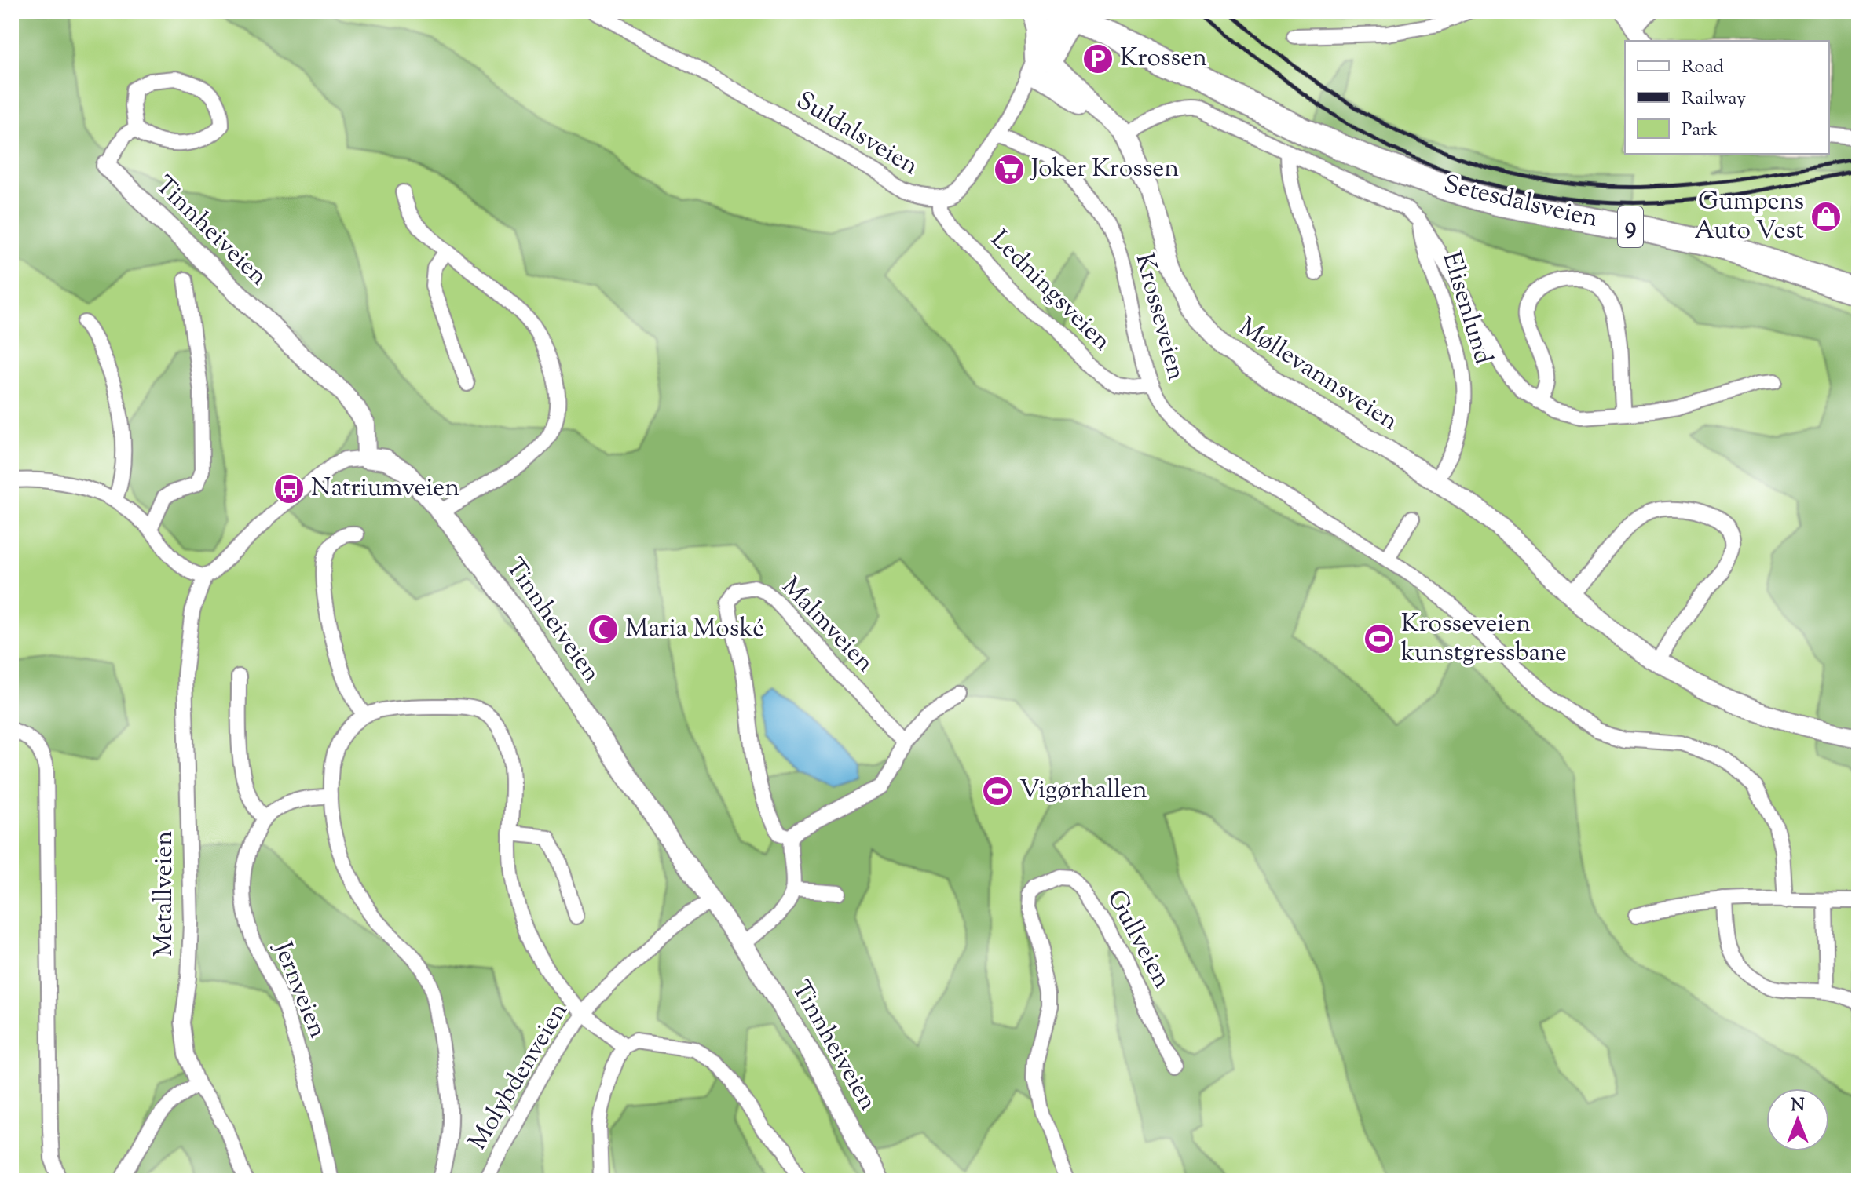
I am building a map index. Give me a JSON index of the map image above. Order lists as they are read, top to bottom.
{
  "streets": {
    "highway": ["Setesdalsveien", "9"],
    "street": [
      "Suldalsveien",
      "Tinnheiveien",
      "Ledningsveien",
      "Elisenlund",
      "Krosseveien",
      "Møllevannsveien",
      "Malmveien",
      "Metallveien",
      "Gullveien",
      "Jernveien",
      "Molybdenveien"
    ]
  },
  "crossings": [
    ["Suldalsveien", "Ledningsveien"],
    ["Suldalsveien", "Krosseveien"],
    ["Suldalsveien", "Møllevannsveien"],
    ["Tinnheiveien", "Molybdenveien"],
    ["Ledningsveien", "Krosseveien"],
    ["Elisenlund", "Møllevannsveien"]
  ],
  "places": {
    "parking": ["Krossen"],
    "supermarket": ["Joker Krossen"],
    "shop": ["Gumpens Auto Vest"],
    "bus stop": ["Natriumveien"],
    "mosque": ["Maria Moské"],
    "sports": ["Krosseveien kunstgressbane", "Vigørhallen"]
  },
  "legend": ["Road", "Railway", "Park"],
  "north": "top"
}
